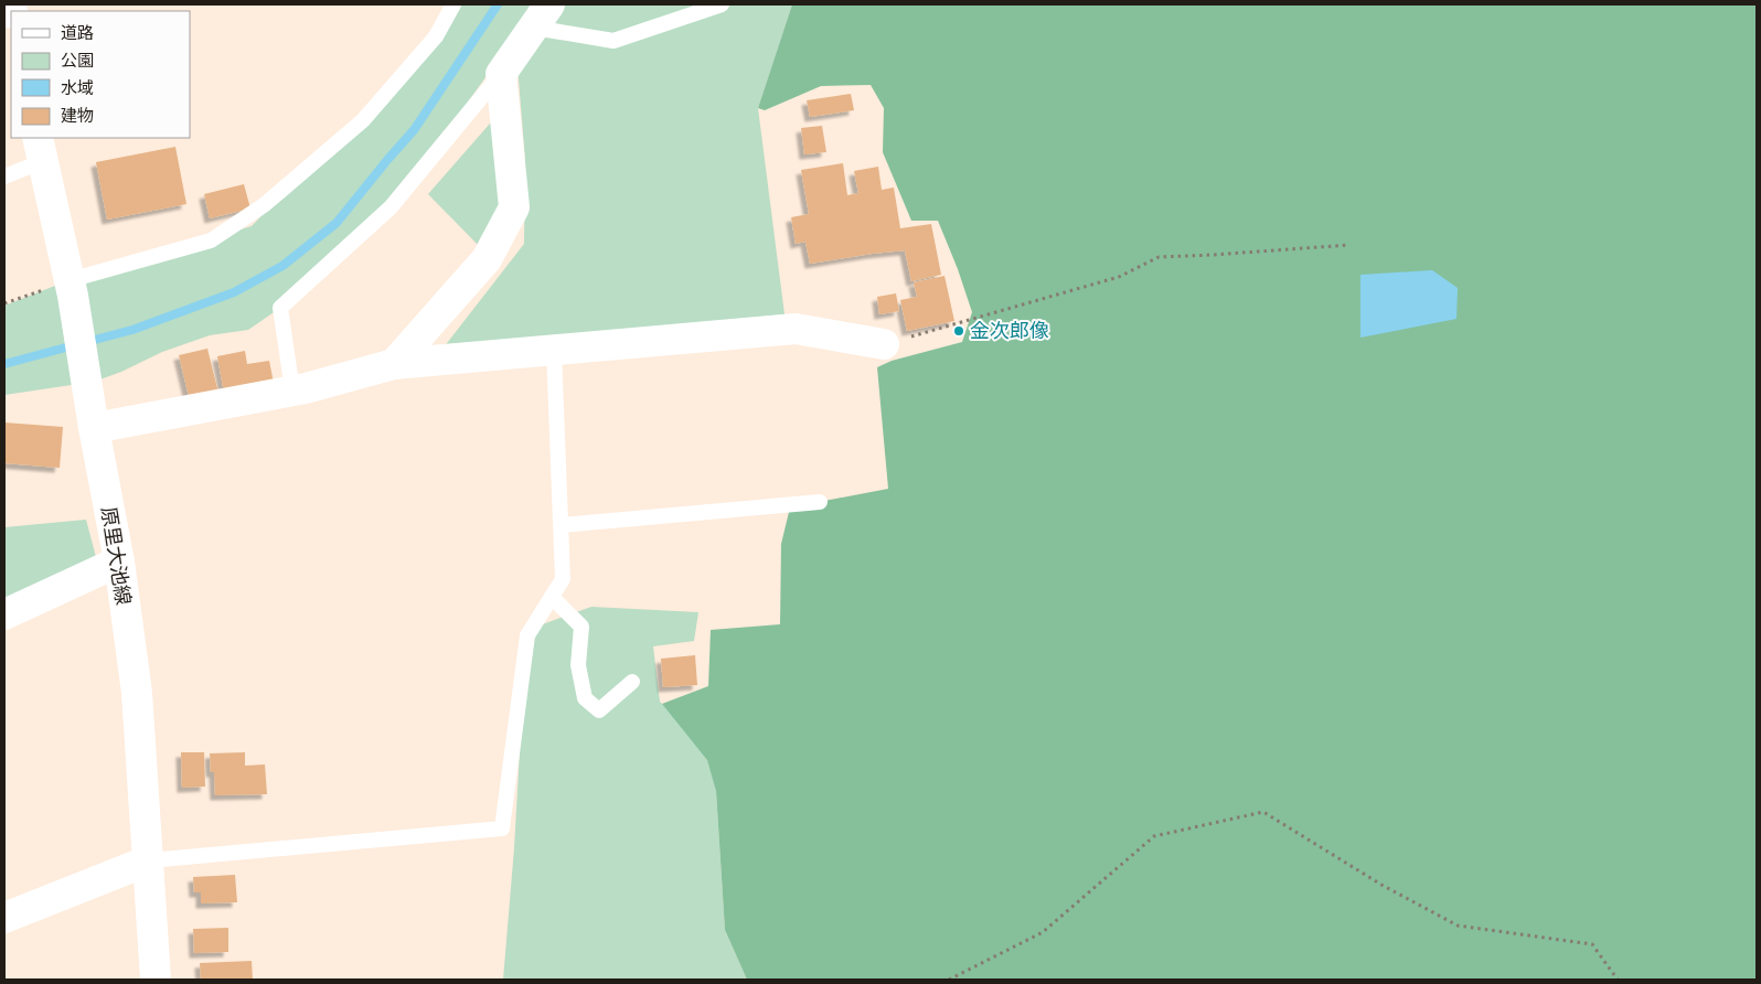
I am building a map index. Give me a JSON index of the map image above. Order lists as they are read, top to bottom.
{
  "streets": {
    "street": ["原里大池線"]
  },
  "places": ["金次郎像"],
  "legend": [
    "道路",
    "公園",
    "水域",
    "建物"
  ]
}
